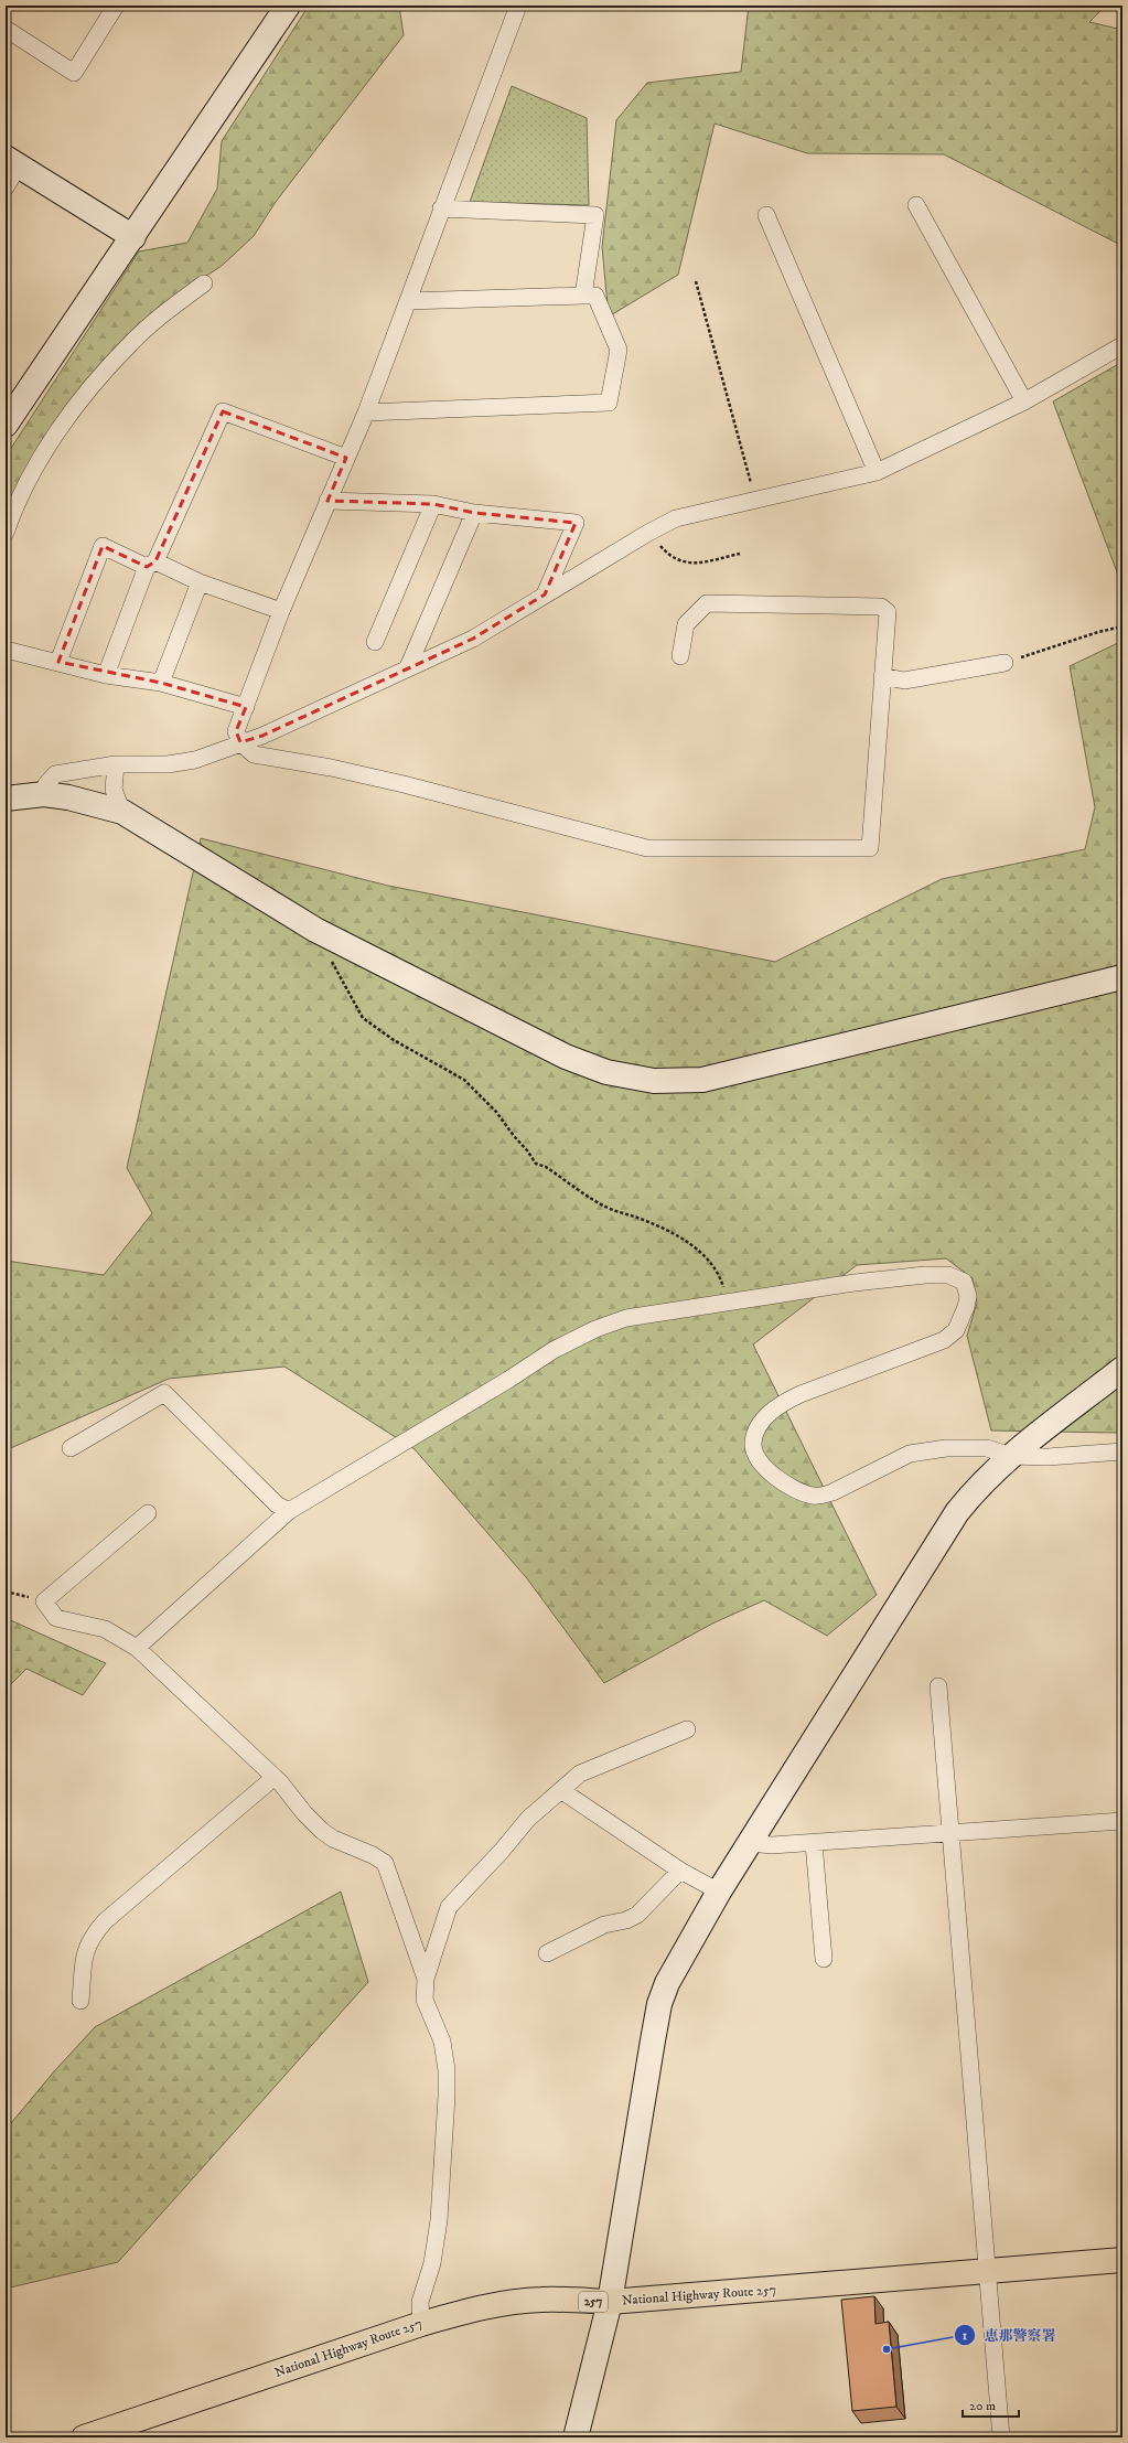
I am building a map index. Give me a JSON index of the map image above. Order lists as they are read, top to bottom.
{
  "streets": {
    "highway": ["National Highway Route 257", "257"]
  },
  "places": ["恵那警察署"],
  "scale_bar": "20 m"
}
